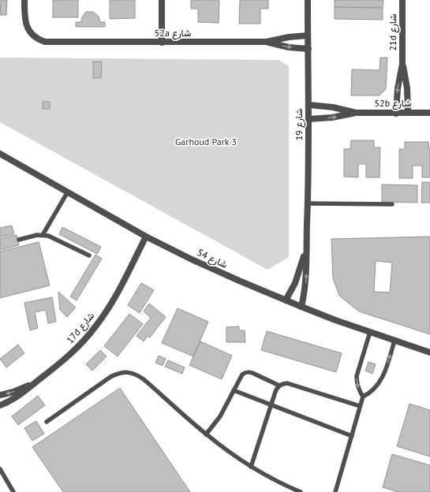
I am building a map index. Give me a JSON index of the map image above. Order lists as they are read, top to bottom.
{
  "streets": {
    "street": [
      "21d شارع",
      "52a شارع",
      "52b شارع",
      "شارع 19",
      "شارع 54",
      "17d شارع"
    ]
  },
  "crossings": [
    ["21d شارع", "52b شارع"],
    ["52a شارع", "شارع 19"],
    ["52b شارع", "شارع 19"],
    ["شارع 19", "شارع 54"],
    ["شارع 54", "17d شارع"]
  ],
  "parks": ["Garhoud Park 3"]
}
